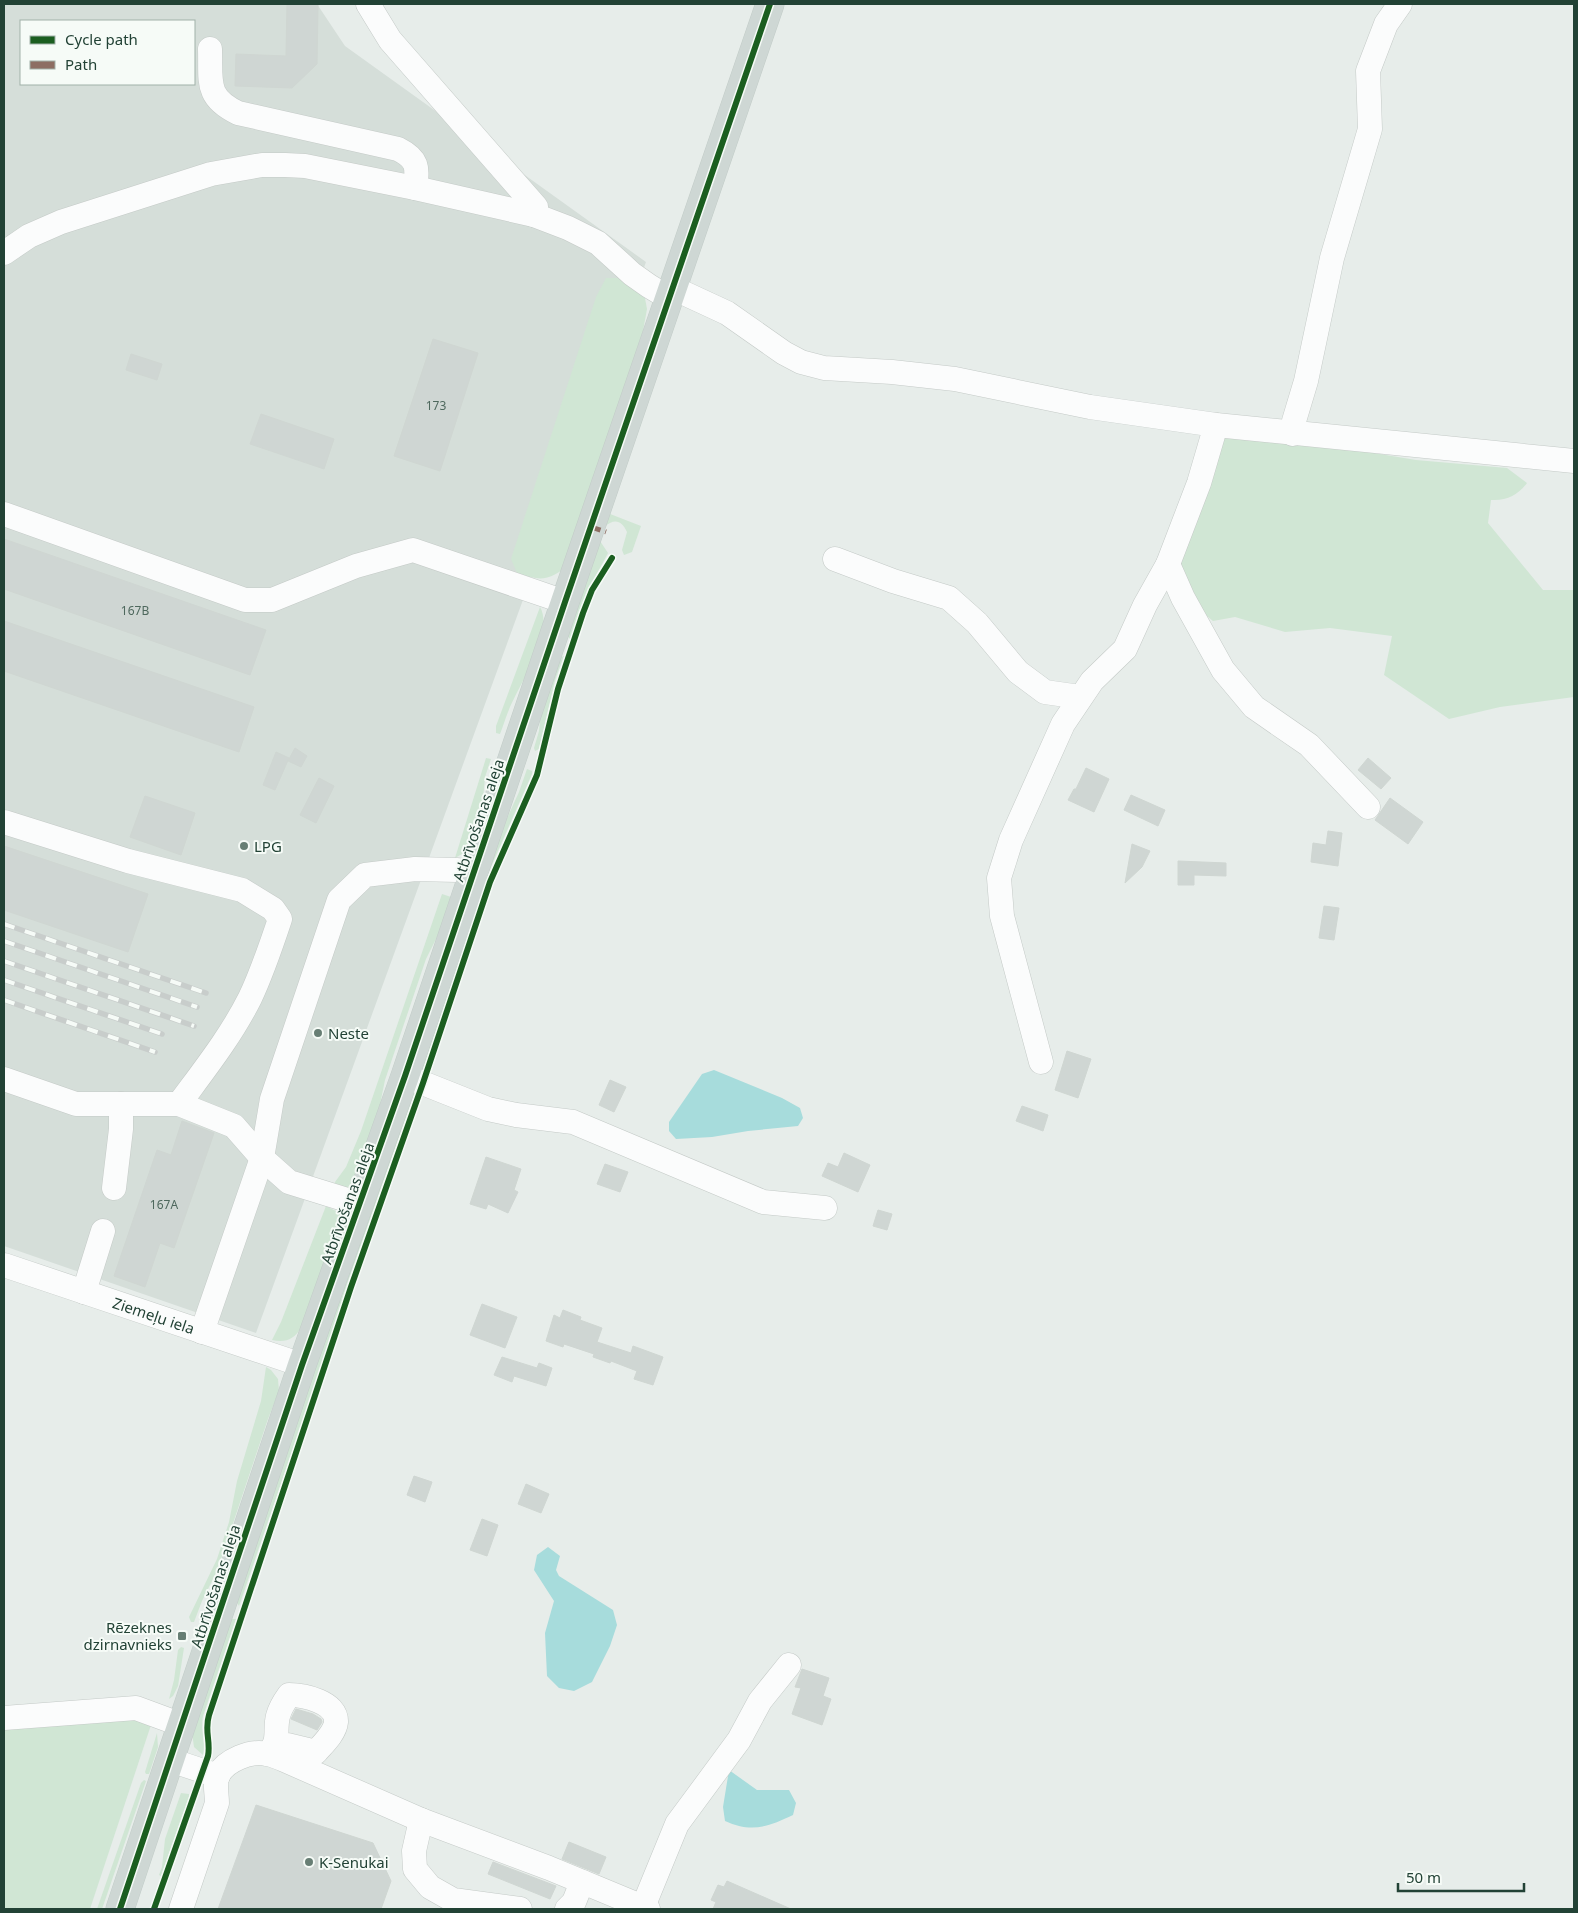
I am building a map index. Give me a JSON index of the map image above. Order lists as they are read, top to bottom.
{
  "streets": {
    "main road": ["Atbrīvošanas aleja"],
    "street": ["Ziemeļu iela"]
  },
  "crossings": [
    ["Atbrīvošanas aleja", "Ziemeļu iela"]
  ],
  "places": {
    "other": ["LPG", "Neste", "K-Senukai"],
    "transit": ["Rēzeknes dzirnavnieks"]
  },
  "house_numbers": ["173", "167B", "167A"],
  "legend": ["Cycle path", "Path"],
  "scale_bar": "50 m"
}
